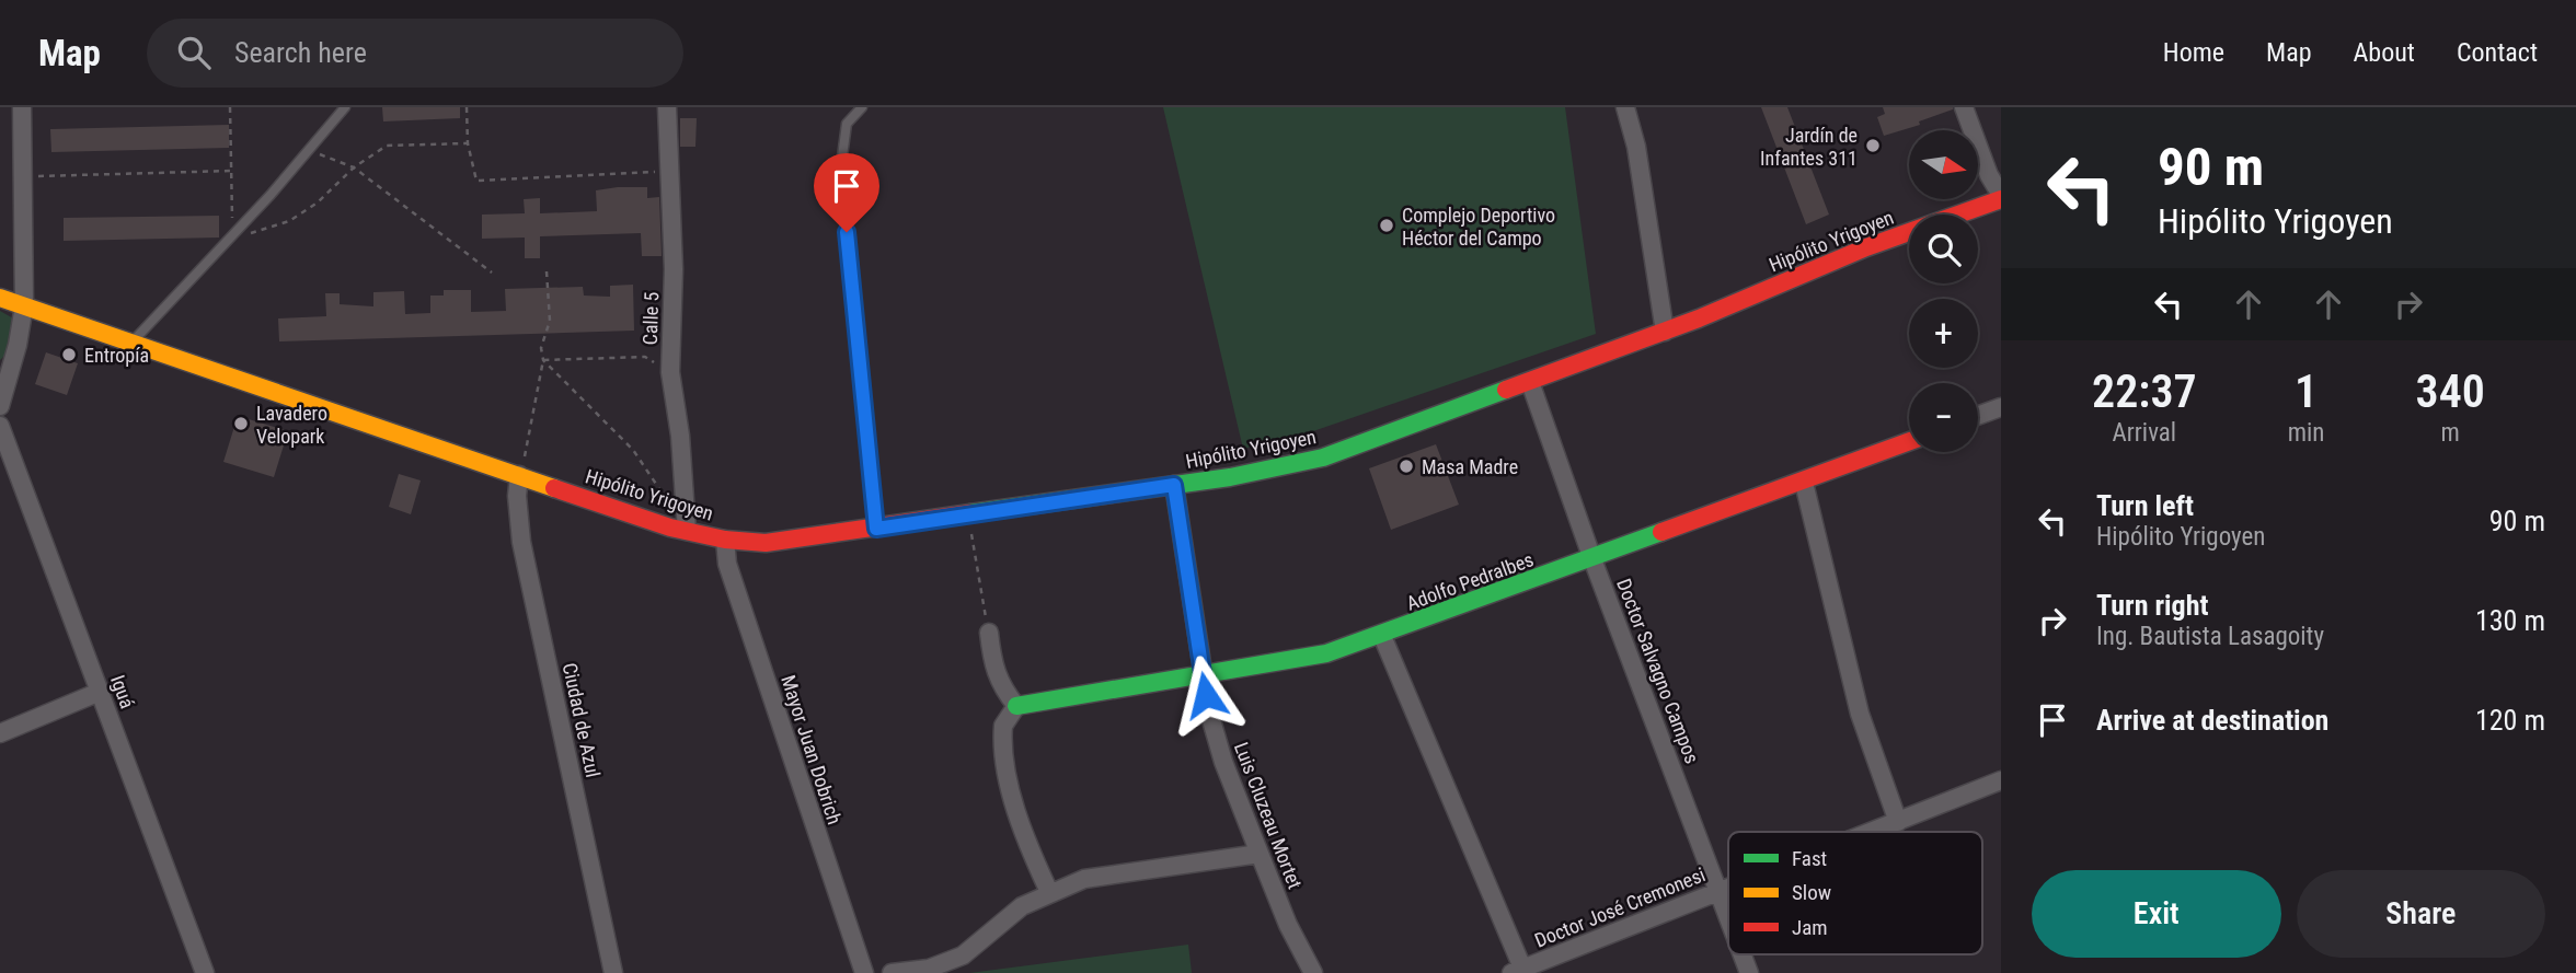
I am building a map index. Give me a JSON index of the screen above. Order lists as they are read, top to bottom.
{
  "streets": {
    "street": [
      "Hipólito Yrigoyen",
      "Calle 5",
      "Adolfo Pedralbes",
      "Doctor Salvagno Campos",
      "Iguá",
      "Ciudad de Azul",
      "Mayor Juan Dobrich",
      "Luis Cluzeau Mortet",
      "Doctor José Cremonesi"
    ]
  },
  "crossings": [
    ["Hipólito Yrigoyen", "Calle 5"],
    ["Hipólito Yrigoyen", "Doctor Salvagno Campos"],
    ["Hipólito Yrigoyen", "Ciudad de Azul"],
    ["Hipólito Yrigoyen", "Mayor Juan Dobrich"],
    ["Hipólito Yrigoyen", "Luis Cluzeau Mortet"],
    ["Adolfo Pedralbes", "Doctor Salvagno Campos"],
    ["Adolfo Pedralbes", "Luis Cluzeau Mortet"],
    ["Doctor Salvagno Campos", "Doctor José Cremonesi"]
  ],
  "places": [
    "Jardín de Infantes 311",
    "Complejo Deportivo Héctor del Campo",
    "Entropía",
    "Lavadero Velopark",
    "Masa Madre"
  ],
  "legend": ["Fast", "Slow", "Jam"],
  "north": "right",
  "page": {
    "header": "Map",
    "search": "Search here",
    "nav": [
      "Home",
      "Map",
      "About",
      "Contact"
    ],
    "turn": ["90 m", "Hipólito Yrigoyen"],
    "map_buttons": ["+", "−"],
    "eta": [
      "22:37",
      "Arrival",
      "1",
      "min",
      "340",
      "m"
    ],
    "list": [
      {
        "name": "Turn left",
        "note": "Hipólito Yrigoyen",
        "value": "90 m"
      },
      {
        "name": "Turn right",
        "note": "Ing. Bautista Lasagoity",
        "value": "130 m"
      },
      {
        "name": "Arrive at destination",
        "value": "120 m"
      }
    ],
    "buttons": ["Exit", "Share"]
  }
}
